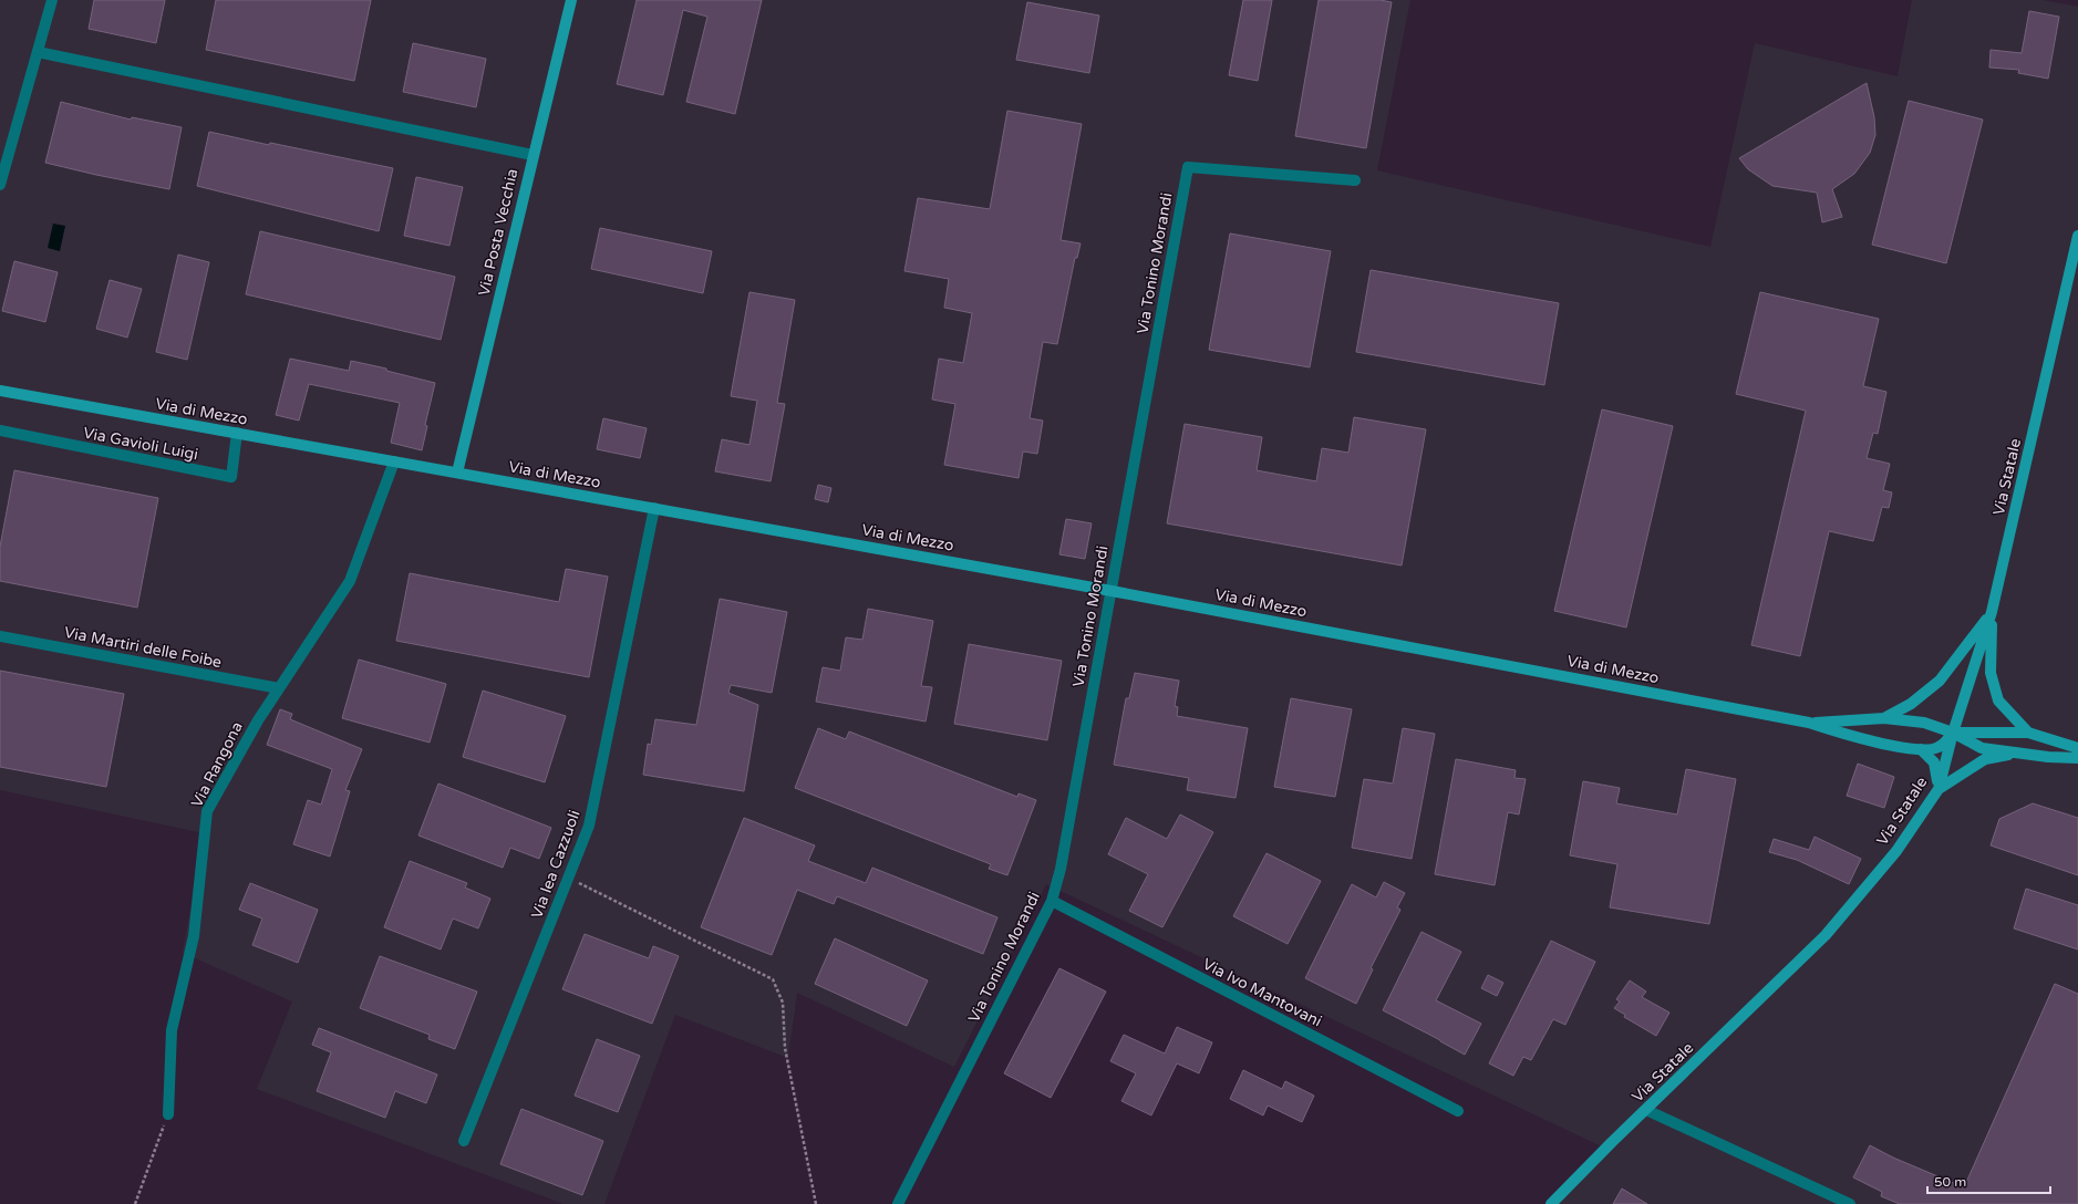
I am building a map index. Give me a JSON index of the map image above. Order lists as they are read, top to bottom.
{
  "streets": {
    "street": [
      "Via Posta Vecchia",
      "Via Tonino Morandi",
      "Via di Mezzo",
      "Via Gavioli Luigi",
      "Via Statale",
      "Via Martiri delle Foibe",
      "Via Rangona",
      "Via lea Cazzuoli",
      "Via Ivo Mantovani"
    ]
  },
  "crossings": [
    ["Via Posta Vecchia", "Via di Mezzo"],
    ["Via Tonino Morandi", "Via di Mezzo"],
    ["Via Tonino Morandi", "Via Ivo Mantovani"],
    ["Via di Mezzo", "Via Gavioli Luigi"],
    ["Via di Mezzo", "Via Rangona"],
    ["Via di Mezzo", "Via lea Cazzuoli"],
    ["Via Martiri delle Foibe", "Via Rangona"]
  ],
  "scale_bar": "50 m"
}
